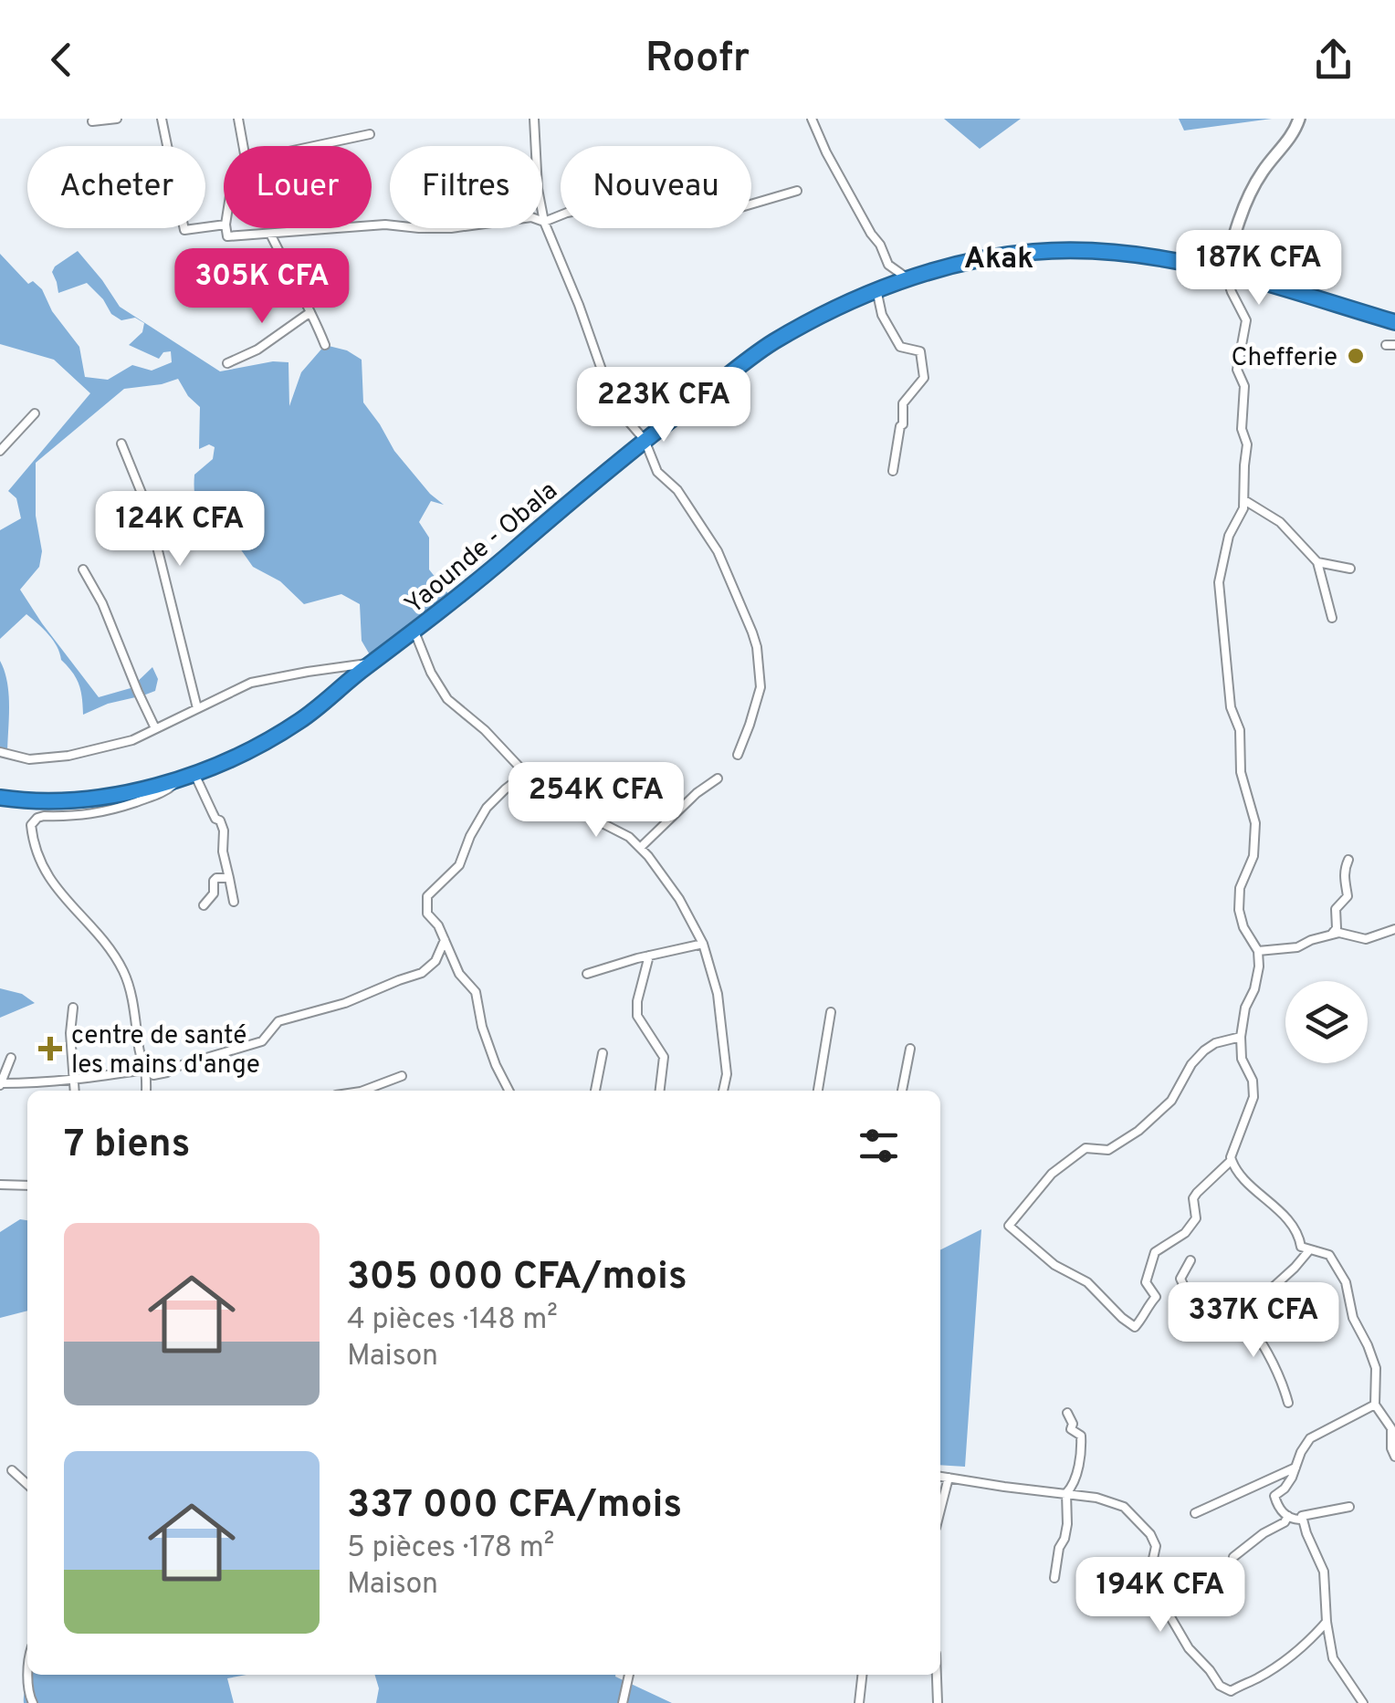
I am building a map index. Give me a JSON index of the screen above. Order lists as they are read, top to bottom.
{
  "streets": {
    "highway": ["Yaounde - Obala"]
  },
  "districts": ["Akak"],
  "places": {
    "other": ["Chefferie"],
    "health": ["centre de santé les mains d'ange"]
  },
  "page": {
    "header": "Roofr",
    "chip": [
      "Acheter",
      "Louer",
      "Filtres",
      "Nouveau"
    ],
    "price": [
      "187K CFA",
      "305K CFA",
      "223K CFA",
      "124K CFA",
      "254K CFA",
      "337K CFA",
      "194K CFA"
    ],
    "heading": "7 biens",
    "list": [
      {
        "name": "305 000 CFA/mois",
        "note": "4 pièces · 148 m² · Maison"
      },
      {
        "name": "337 000 CFA/mois",
        "note": "5 pièces · 178 m² · Maison"
      }
    ]
  }
}
